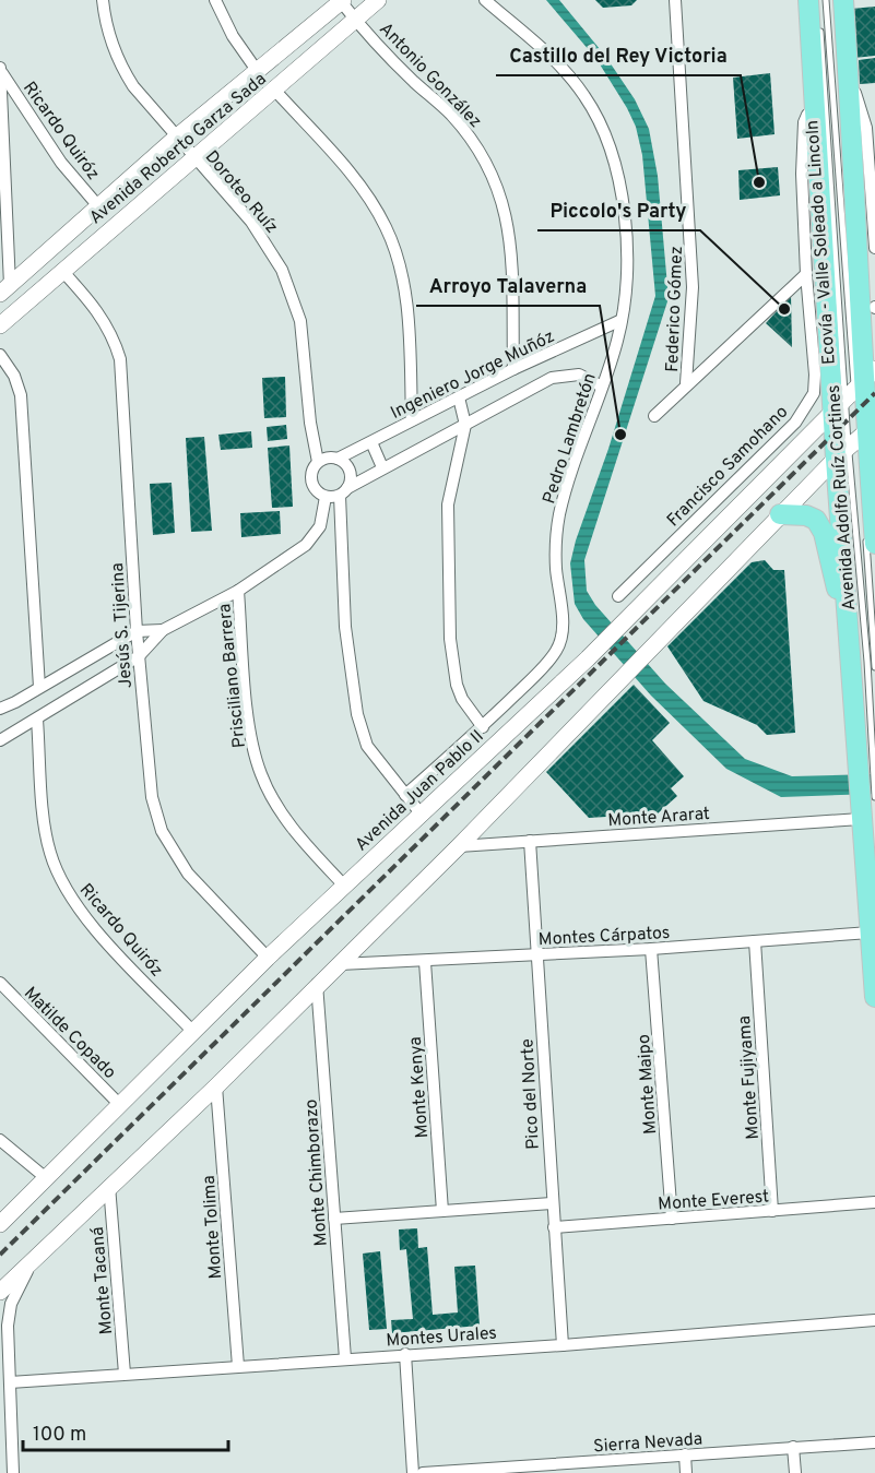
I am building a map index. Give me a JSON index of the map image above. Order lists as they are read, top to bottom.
{
  "streets": {
    "main road": ["Avenida Roberto Garza Sada", "Avenida Adolfo Ruíz Cortines", "Avenida Juan Pablo II"],
    "street": [
      "Antonio González",
      "Ricardo Quiróz",
      "Doroteo Ruíz",
      "Federico Gómez",
      "Ingeniero Jorge Muñóz",
      "Pedro Lambretón",
      "Francisco Samohano",
      "Jesús S. Tijerina",
      "Prisciliano Barrera",
      "Monte Ararat",
      "Montes Cárpatos",
      "Matilde Copado",
      "Monte Fujiyama",
      "Monte Maipo",
      "Monte Kenya",
      "Pico del Norte",
      "Monte Chimborazo",
      "Monte Everest",
      "Monte Tolima",
      "Monte Tacaná",
      "Montes Urales",
      "Sierra Nevada"
    ],
    "lane": ["Ecovía - Valle Soleado a Lincoln"]
  },
  "crossings": [
    ["Antonio González", "Avenida Roberto Garza Sada"],
    ["Antonio González", "Ingeniero Jorge Muñóz"],
    ["Ricardo Quiróz", "Avenida Roberto Garza Sada"],
    ["Ricardo Quiróz", "Avenida Juan Pablo II"],
    ["Avenida Roberto Garza Sada", "Doroteo Ruíz"],
    ["Avenida Roberto Garza Sada", "Jesús S. Tijerina"],
    ["Doroteo Ruíz", "Ingeniero Jorge Muñóz"],
    ["Ecovía - Valle Soleado a Lincoln", "Avenida Adolfo Ruíz Cortines"],
    ["Ecovía - Valle Soleado a Lincoln", "Avenida Juan Pablo II"],
    ["Ingeniero Jorge Muñóz", "Pedro Lambretón"],
    ["Francisco Samohano", "Avenida Adolfo Ruíz Cortines"],
    ["Avenida Adolfo Ruíz Cortines", "Avenida Juan Pablo II"],
    ["Avenida Adolfo Ruíz Cortines", "Monte Ararat"],
    ["Avenida Adolfo Ruíz Cortines", "Montes Cárpatos"],
    ["Jesús S. Tijerina", "Avenida Juan Pablo II"],
    ["Prisciliano Barrera", "Avenida Juan Pablo II"],
    ["Avenida Juan Pablo II", "Matilde Copado"],
    ["Monte Ararat", "Pico del Norte"],
    ["Montes Cárpatos", "Monte Fujiyama"],
    ["Montes Cárpatos", "Monte Maipo"],
    ["Montes Cárpatos", "Monte Kenya"],
    ["Montes Cárpatos", "Pico del Norte"],
    ["Monte Fujiyama", "Monte Everest"],
    ["Monte Maipo", "Monte Everest"],
    ["Pico del Norte", "Monte Everest"],
    ["Pico del Norte", "Montes Urales"],
    ["Monte Chimborazo", "Montes Urales"],
    ["Monte Tolima", "Montes Urales"],
    ["Monte Tacaná", "Montes Urales"]
  ],
  "places": ["Castillo del Rey Victoria", "Piccolo's Party", "Arroyo Talaverna"],
  "scale_bar": "100 m"
}
